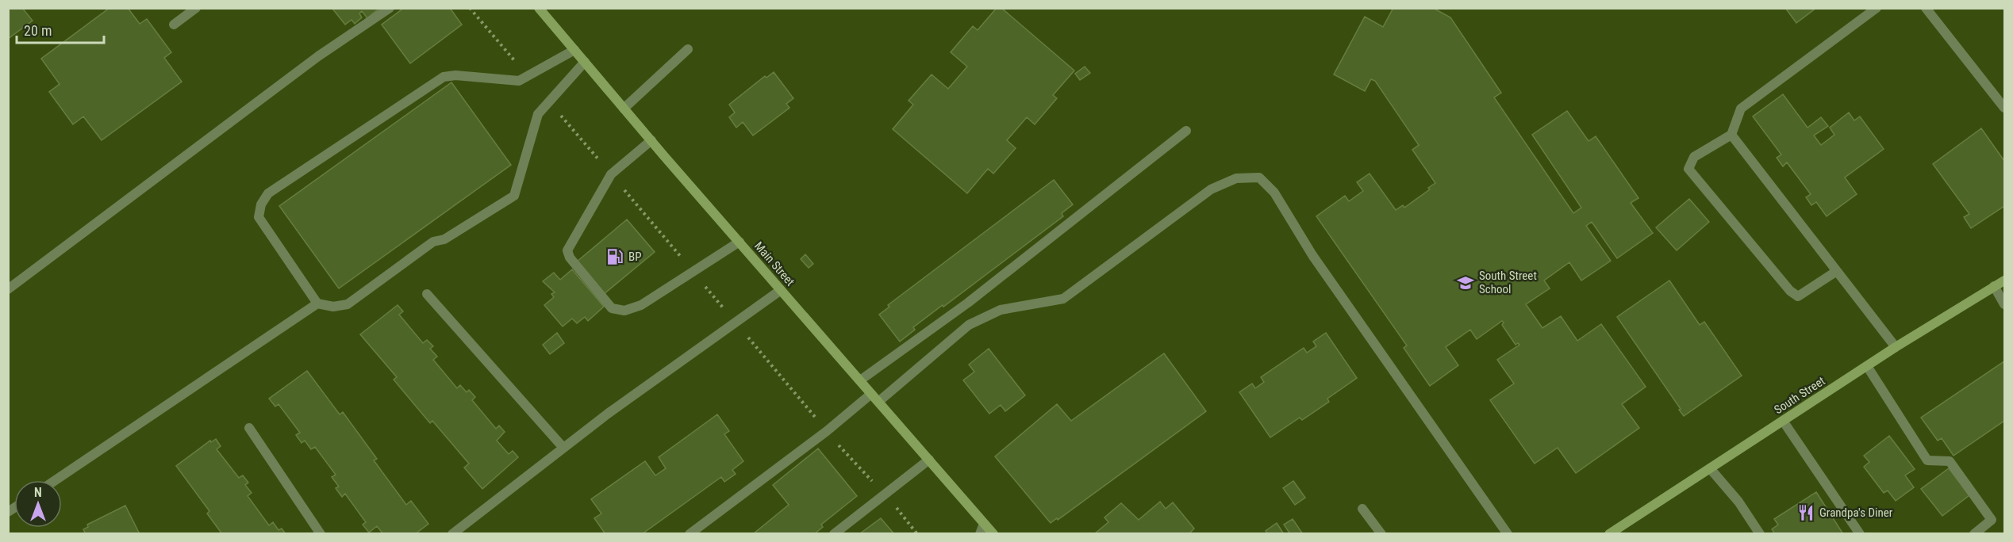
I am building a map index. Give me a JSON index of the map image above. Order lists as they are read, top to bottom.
{
  "streets": {
    "main road": ["Main Street", "South Street"]
  },
  "places": {
    "fuel station": ["BP"],
    "school or university": ["South Street School"],
    "restaurant": ["Grandpa's Diner"]
  },
  "scale_bar": "20 m",
  "north": "top"
}
